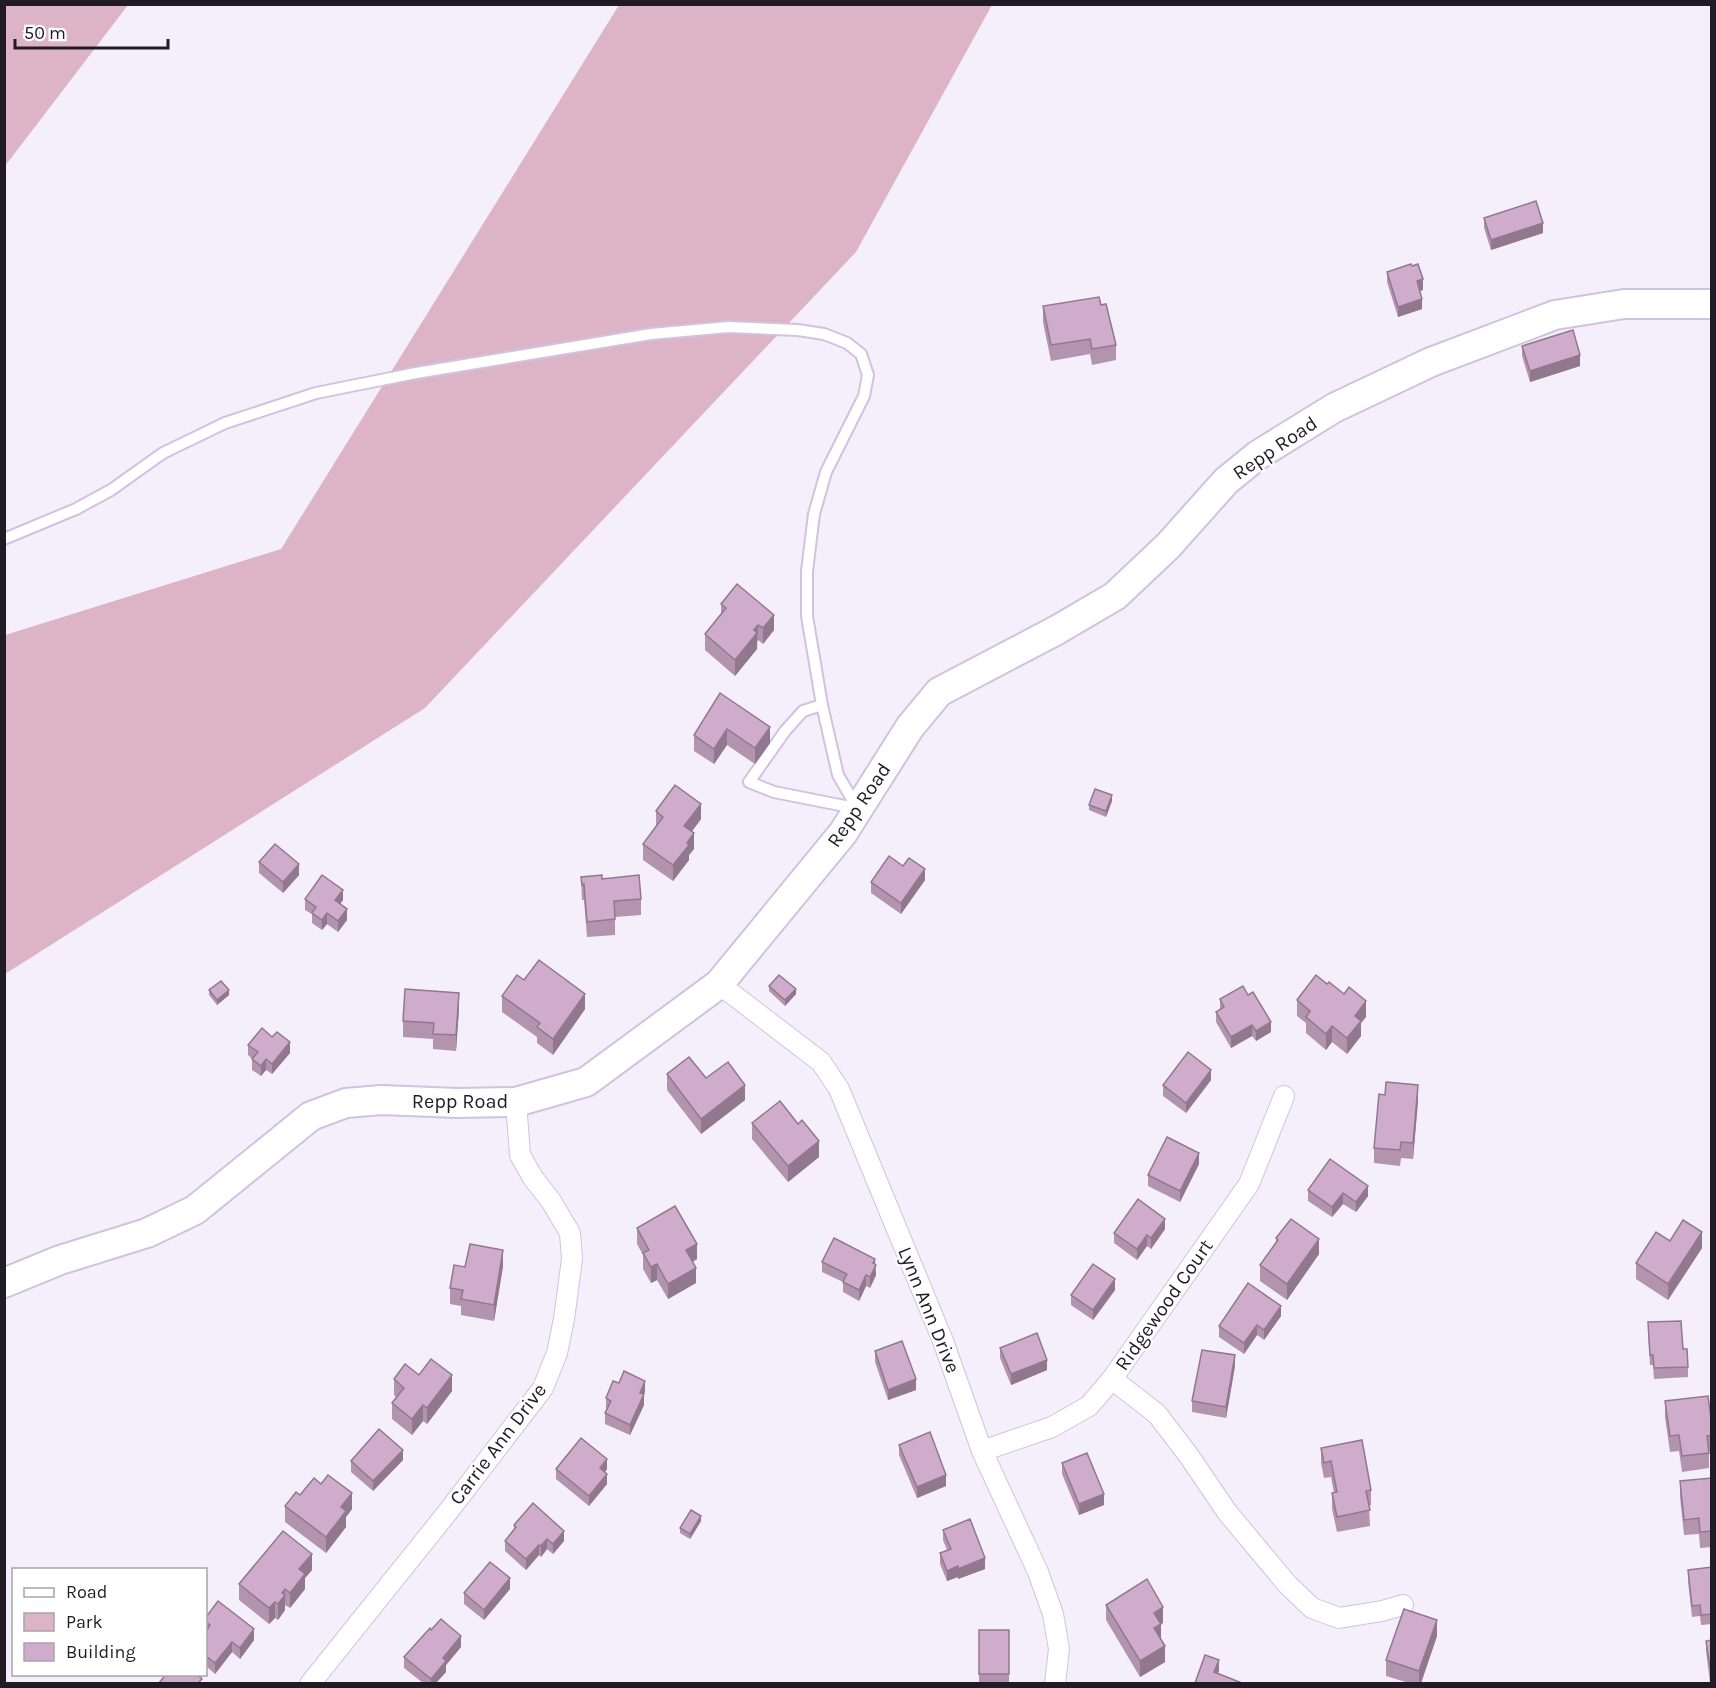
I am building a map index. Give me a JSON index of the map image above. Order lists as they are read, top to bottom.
{
  "streets": {
    "street": [
      "Repp Road",
      "Ridgewood Court",
      "Lynn Ann Drive",
      "Carrie Ann Drive"
    ]
  },
  "crossings": [
    ["Repp Road", "Lynn Ann Drive"],
    ["Repp Road", "Carrie Ann Drive"],
    ["Ridgewood Court", "Lynn Ann Drive"]
  ],
  "legend": ["Road", "Park", "Building"],
  "scale_bar": "50 m"
}
